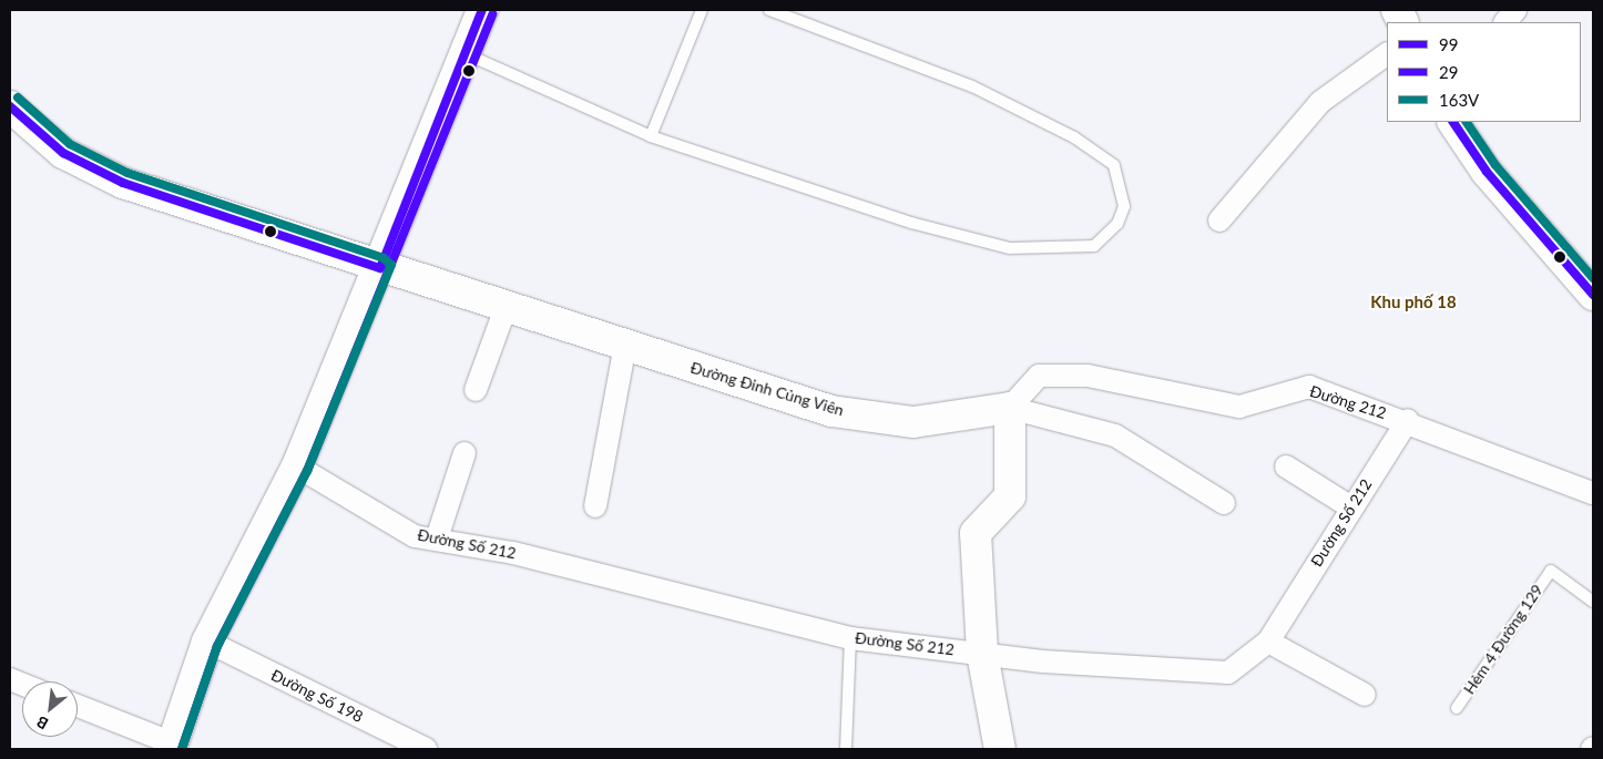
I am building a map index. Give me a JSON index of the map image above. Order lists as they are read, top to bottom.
{
  "streets": {
    "street": [
      "Đường Đinh Củng Viên",
      "Đường 212",
      "Đường Số 212",
      "Đường Số 198"
    ],
    "lane": ["Hẻm 4 Đường 129"]
  },
  "crossings": [
    ["Đường Đinh Củng Viên", "Đường 212"],
    ["Đường 212", "Đường Số 212"]
  ],
  "districts": ["Khu phố 18"],
  "lines": ["transit line 99", "transit line 29", "transit line 163V"],
  "legend": ["99", "29", "163V"],
  "north": "bottom left"
}
